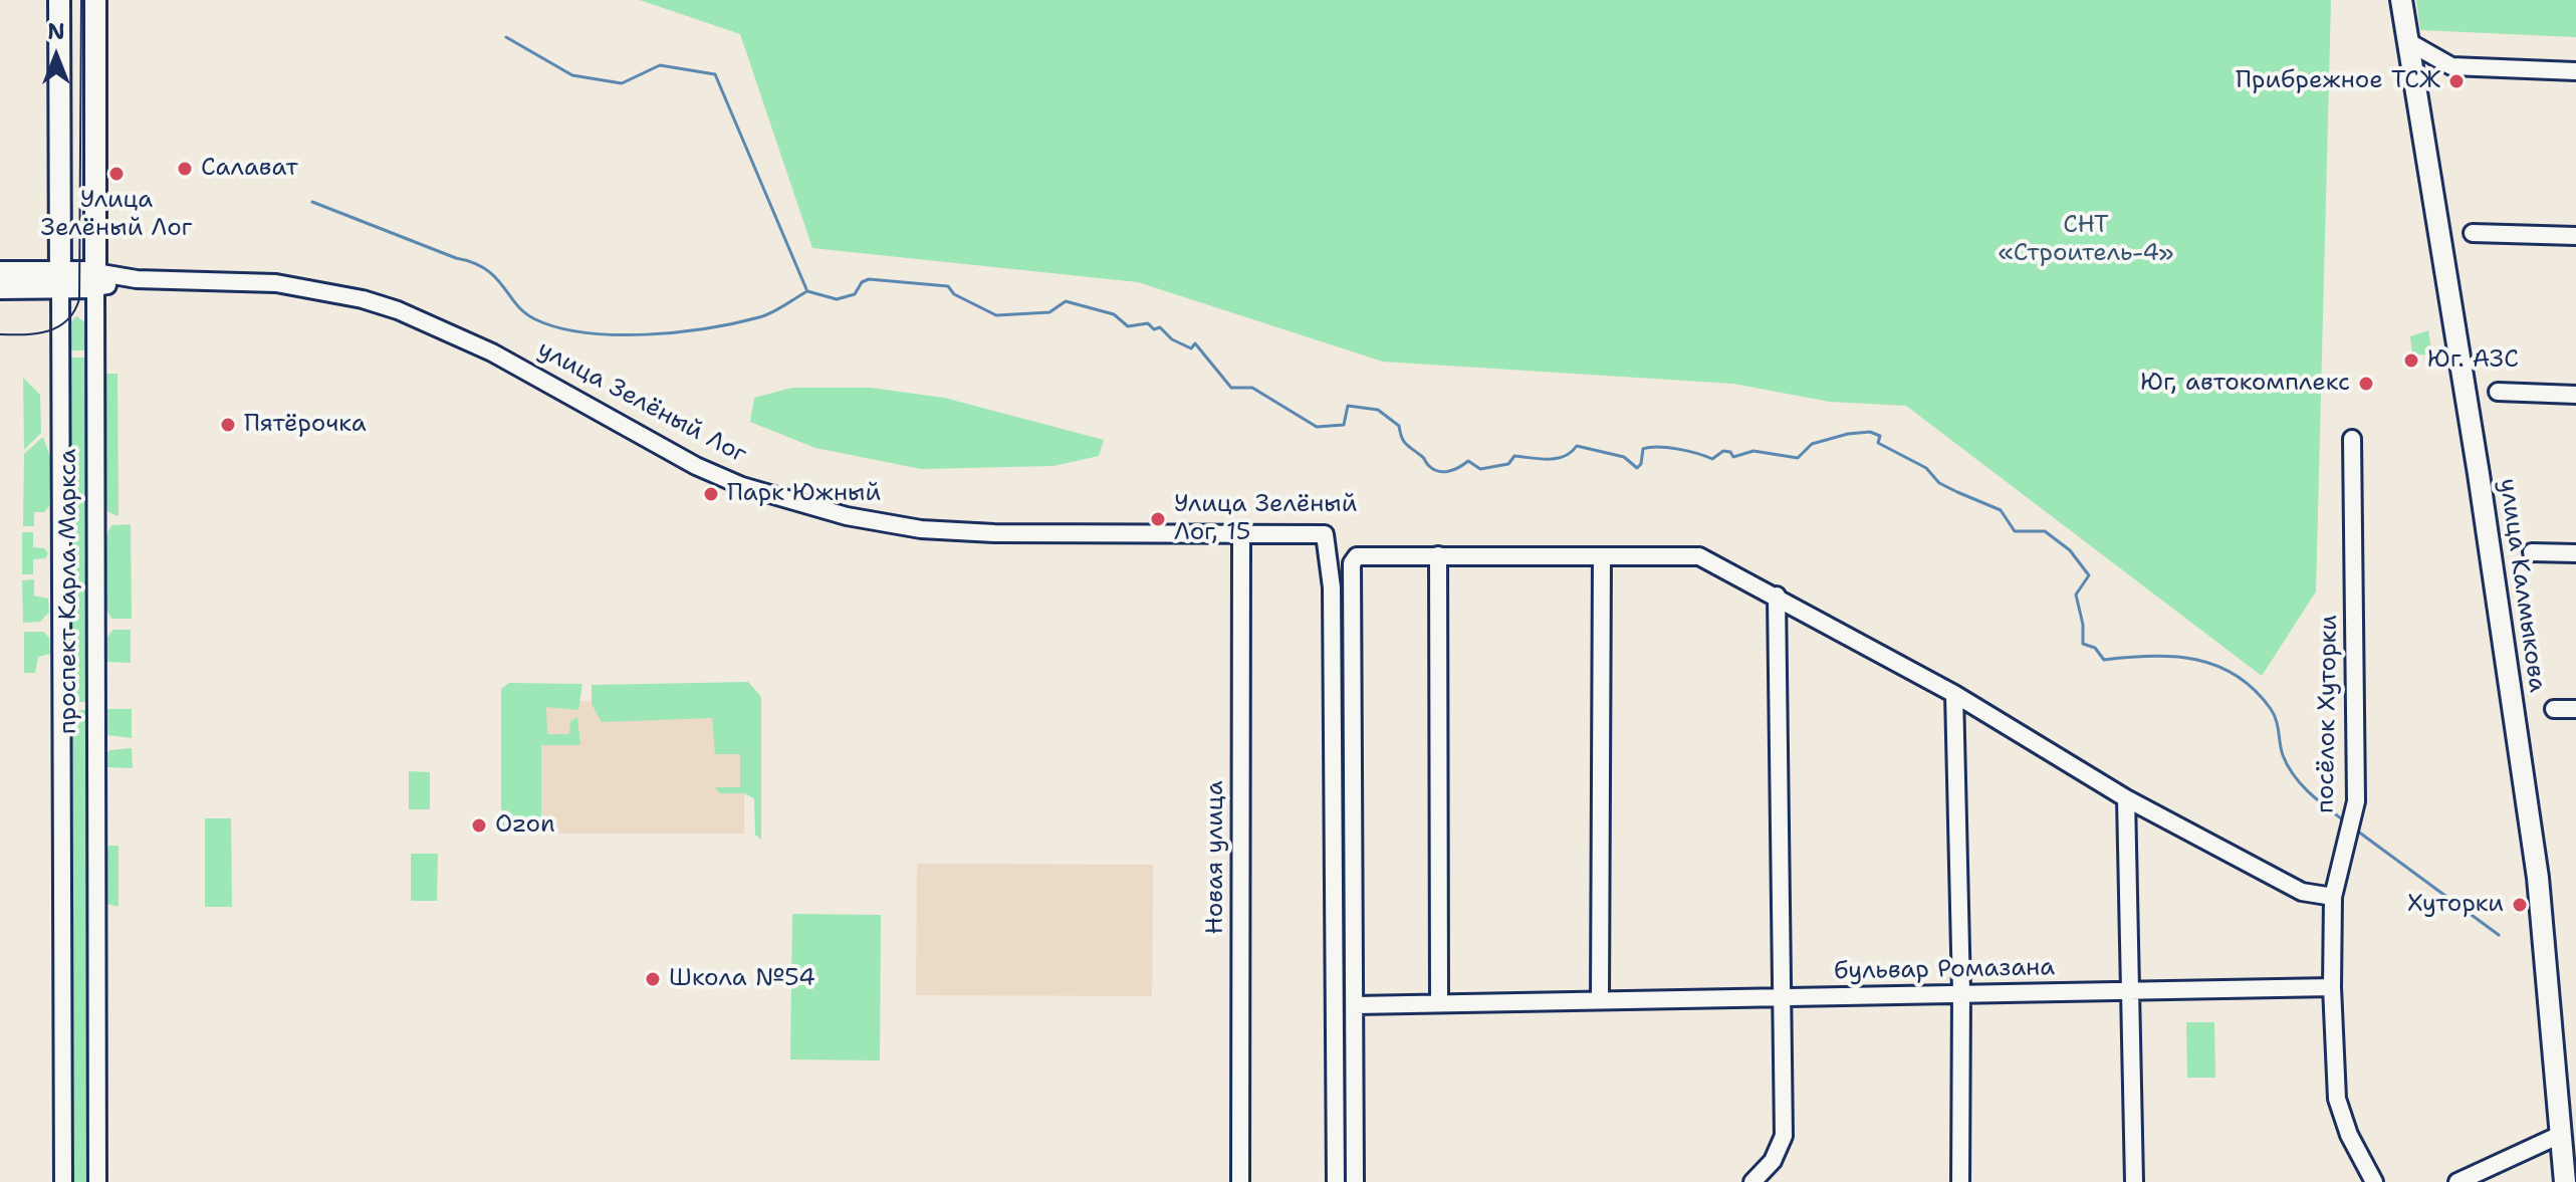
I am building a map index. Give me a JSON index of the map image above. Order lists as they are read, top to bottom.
{
  "streets": {
    "main road": ["улица Калмыкова", "проспект Карла Маркса"],
    "street": [
      "улица Зелёный Лог",
      "посёлок Хуторки",
      "Новая улица",
      "бульвар Ромазана"
    ]
  },
  "crossings": [
    ["улица Зелёный Лог", "проспект Карла Маркса"],
    ["улица Зелёный Лог", "Новая улица"],
    ["посёлок Хуторки", "бульвар Ромазана"]
  ],
  "parks": ["СНТ «Строитель-4»"],
  "places": [
    "Прибрежное ТСЖ",
    "Салават",
    "Улица Зелёный Лог",
    "Юг. АЗС",
    "Юг, автокомплекс",
    "Пятёрочка",
    "Парк Южный",
    "Улица Зелёный Лог, 15",
    "Ozon",
    "Хуторки",
    "Школа №54"
  ],
  "north": "top"
}
